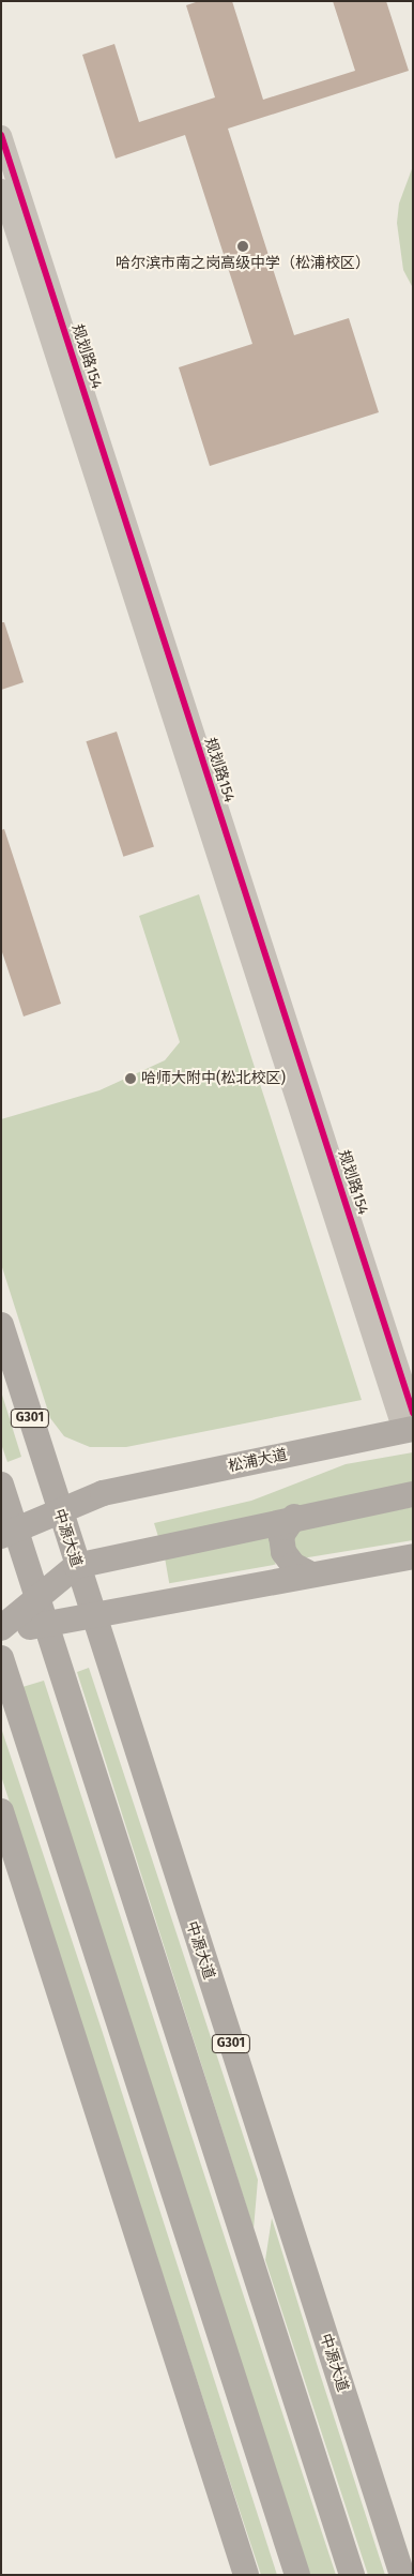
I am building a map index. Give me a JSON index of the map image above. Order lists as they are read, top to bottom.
{
  "streets": {
    "highway": ["G301", "松浦大道", "中源大道"],
    "street": ["规划路154"]
  },
  "crossings": [
    ["规划路154", "松浦大道"],
    ["松浦大道", "中源大道"]
  ],
  "places": ["哈尔滨市南之岗高级中学（松浦校区）", "哈师大附中(松北校区)"]
}
